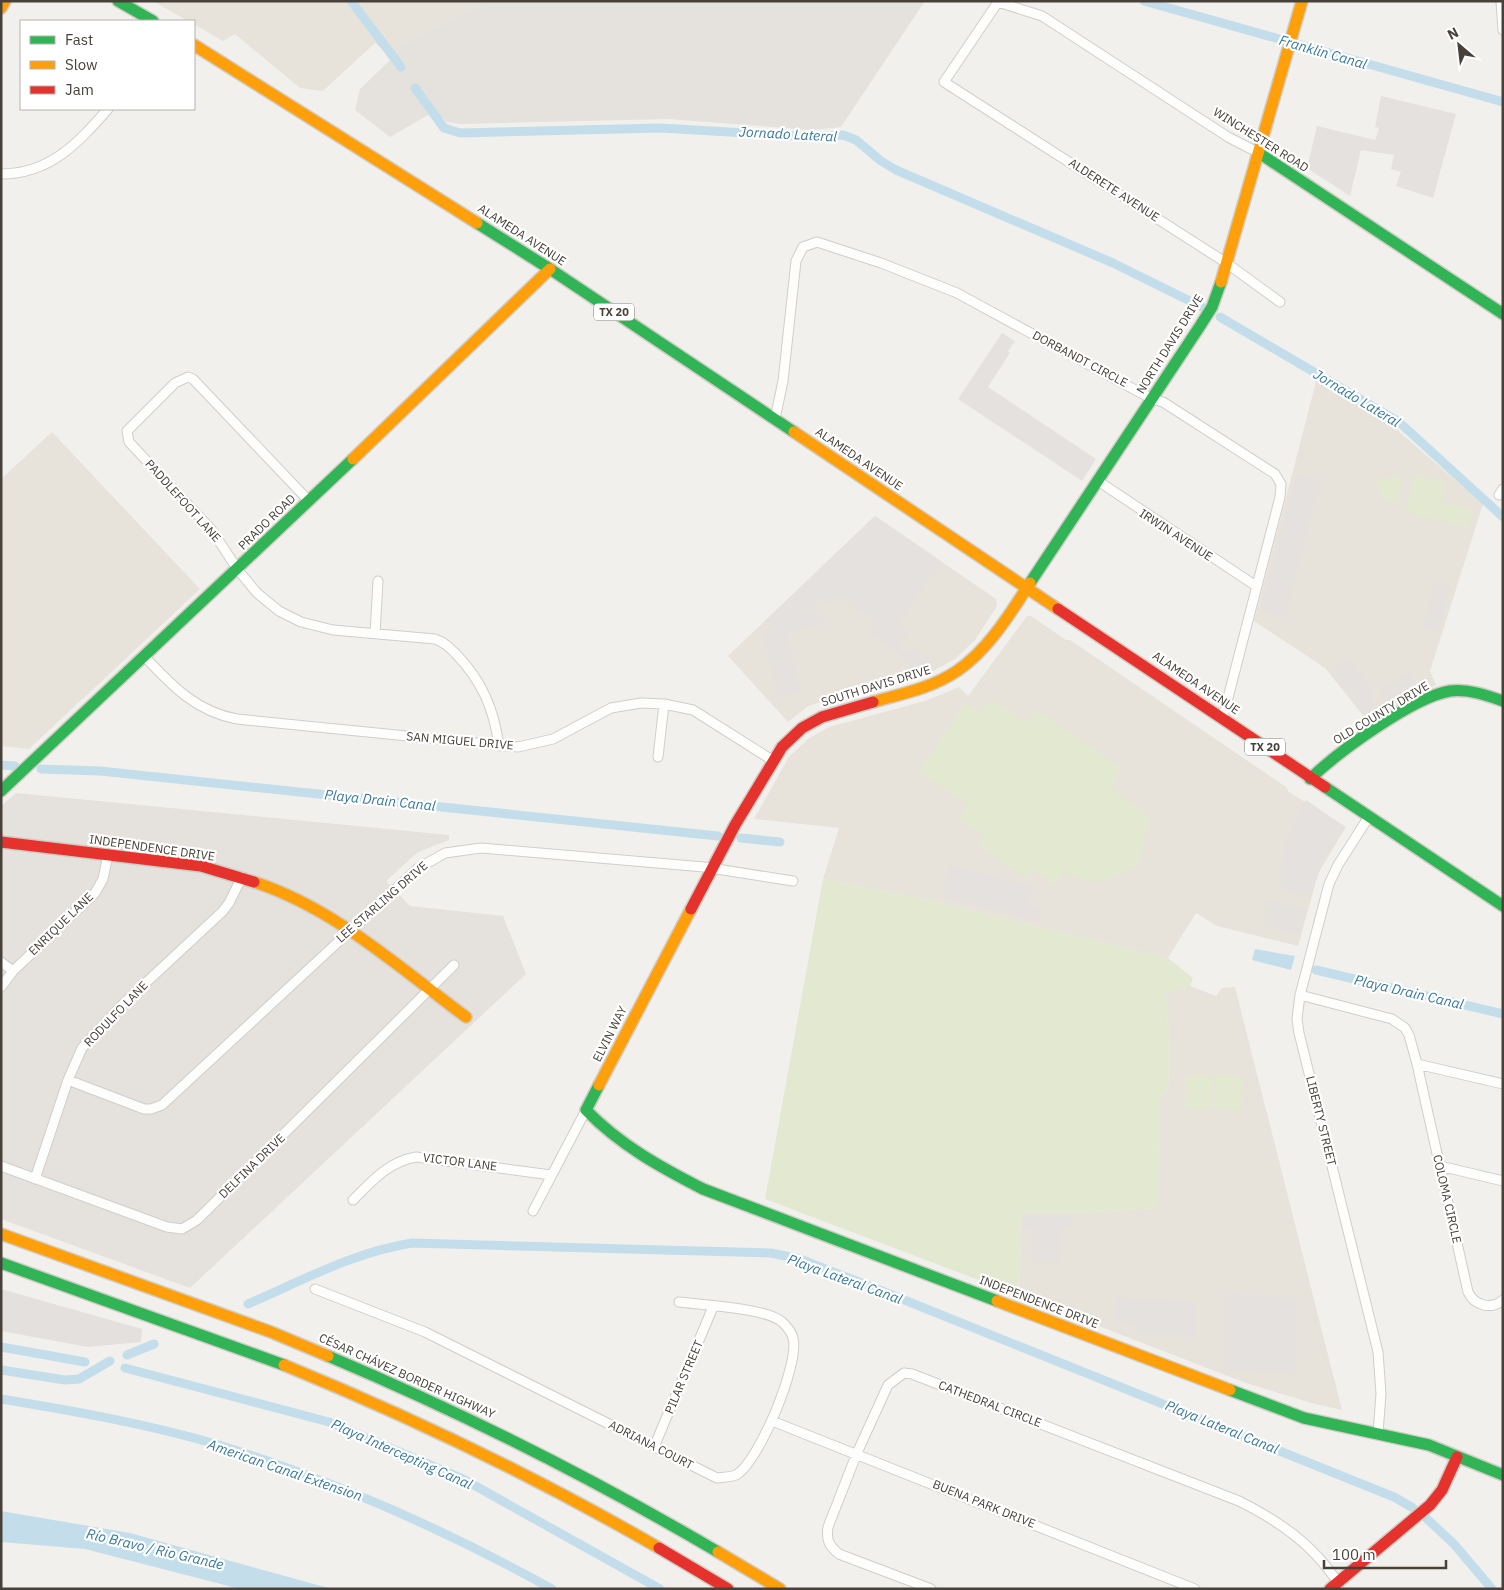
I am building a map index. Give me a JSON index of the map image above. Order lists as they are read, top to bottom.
{
  "streets": {
    "main road": [
      "WINCHESTER ROAD",
      "ALAMEDA AVENUE",
      "TX 20",
      "NORTH DAVIS DRIVE",
      "PRADO ROAD",
      "SOUTH DAVIS DRIVE",
      "OLD COUNTY DRIVE",
      "INDEPENDENCE DRIVE",
      "ELVIN WAY",
      "CÉSAR CHÁVEZ BORDER HIGHWAY"
    ],
    "street": [
      "ALDERETE AVENUE",
      "DORBANDT CIRCLE",
      "PADDLEFOOT LANE",
      "IRWIN AVENUE",
      "SAN MIGUEL DRIVE",
      "LEE STARLING DRIVE",
      "ENRIQUE LANE",
      "RODULFO LANE",
      "LIBERTY STREET",
      "VICTOR LANE",
      "DELFINA DRIVE",
      "COLOMA CIRCLE",
      "PILAR STREET",
      "CATHEDRAL CIRCLE",
      "ADRIANA COURT",
      "BUENA PARK DRIVE"
    ]
  },
  "crossings": [
    ["WINCHESTER ROAD", "ALDERETE AVENUE"],
    ["WINCHESTER ROAD", "NORTH DAVIS DRIVE"],
    ["ALDERETE AVENUE", "NORTH DAVIS DRIVE"],
    ["ALAMEDA AVENUE", "NORTH DAVIS DRIVE"],
    ["ALAMEDA AVENUE", "DORBANDT CIRCLE"],
    ["ALAMEDA AVENUE", "PRADO ROAD"],
    ["ALAMEDA AVENUE", "SOUTH DAVIS DRIVE"],
    ["ALAMEDA AVENUE", "OLD COUNTY DRIVE"],
    ["ALAMEDA AVENUE", "LIBERTY STREET"],
    ["NORTH DAVIS DRIVE", "DORBANDT CIRCLE"],
    ["NORTH DAVIS DRIVE", "IRWIN AVENUE"],
    ["NORTH DAVIS DRIVE", "SOUTH DAVIS DRIVE"],
    ["DORBANDT CIRCLE", "IRWIN AVENUE"],
    ["PADDLEFOOT LANE", "PRADO ROAD"],
    ["PADDLEFOOT LANE", "SAN MIGUEL DRIVE"],
    ["PRADO ROAD", "SAN MIGUEL DRIVE"],
    ["SOUTH DAVIS DRIVE", "SAN MIGUEL DRIVE"],
    ["SOUTH DAVIS DRIVE", "LEE STARLING DRIVE"],
    ["SOUTH DAVIS DRIVE", "ELVIN WAY"],
    ["INDEPENDENCE DRIVE", "LEE STARLING DRIVE"],
    ["INDEPENDENCE DRIVE", "ENRIQUE LANE"],
    ["INDEPENDENCE DRIVE", "RODULFO LANE"],
    ["INDEPENDENCE DRIVE", "ELVIN WAY"],
    ["INDEPENDENCE DRIVE", "LIBERTY STREET"],
    ["INDEPENDENCE DRIVE", "DELFINA DRIVE"],
    ["LEE STARLING DRIVE", "RODULFO LANE"],
    ["LEE STARLING DRIVE", "ELVIN WAY"],
    ["RODULFO LANE", "DELFINA DRIVE"],
    ["ELVIN WAY", "VICTOR LANE"],
    ["LIBERTY STREET", "COLOMA CIRCLE"],
    ["PILAR STREET", "ADRIANA COURT"],
    ["CATHEDRAL CIRCLE", "BUENA PARK DRIVE"],
    ["ADRIANA COURT", "BUENA PARK DRIVE"]
  ],
  "water": [
    "Franklin Canal",
    "Jornado Lateral",
    "Playa Drain Canal",
    "Playa Lateral Canal",
    "Playa Intercepting Canal",
    "American Canal Extension",
    "Río Bravo / Rio Grande"
  ],
  "legend": ["Fast", "Slow", "Jam"],
  "scale_bar": "100 m",
  "north": "top left"
}
